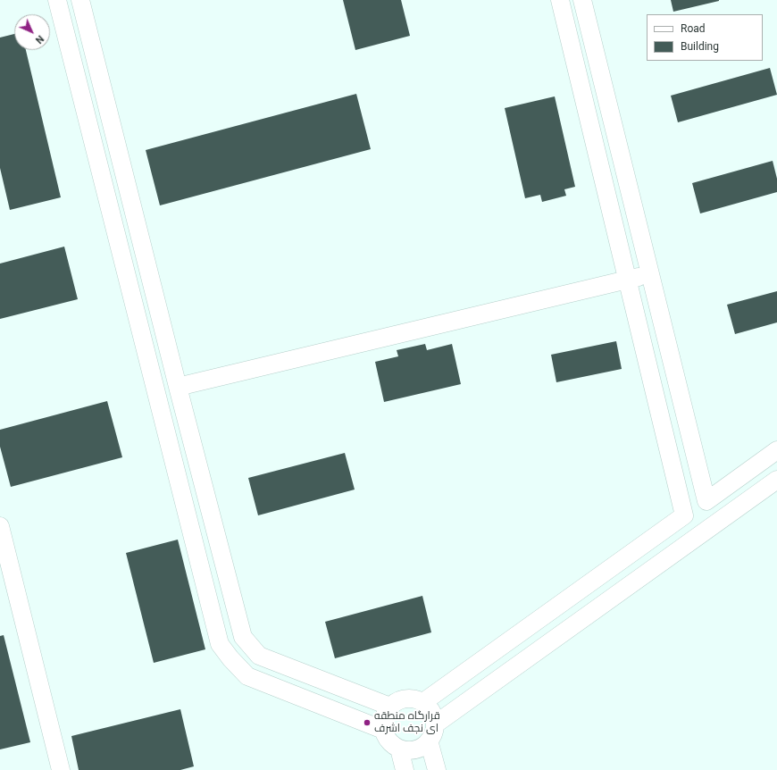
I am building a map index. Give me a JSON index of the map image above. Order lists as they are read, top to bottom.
{
  "places": ["قرارگاه منطقه ای نجف اشرف"],
  "legend": ["Road", "Building"],
  "north": "bottom right"
}
